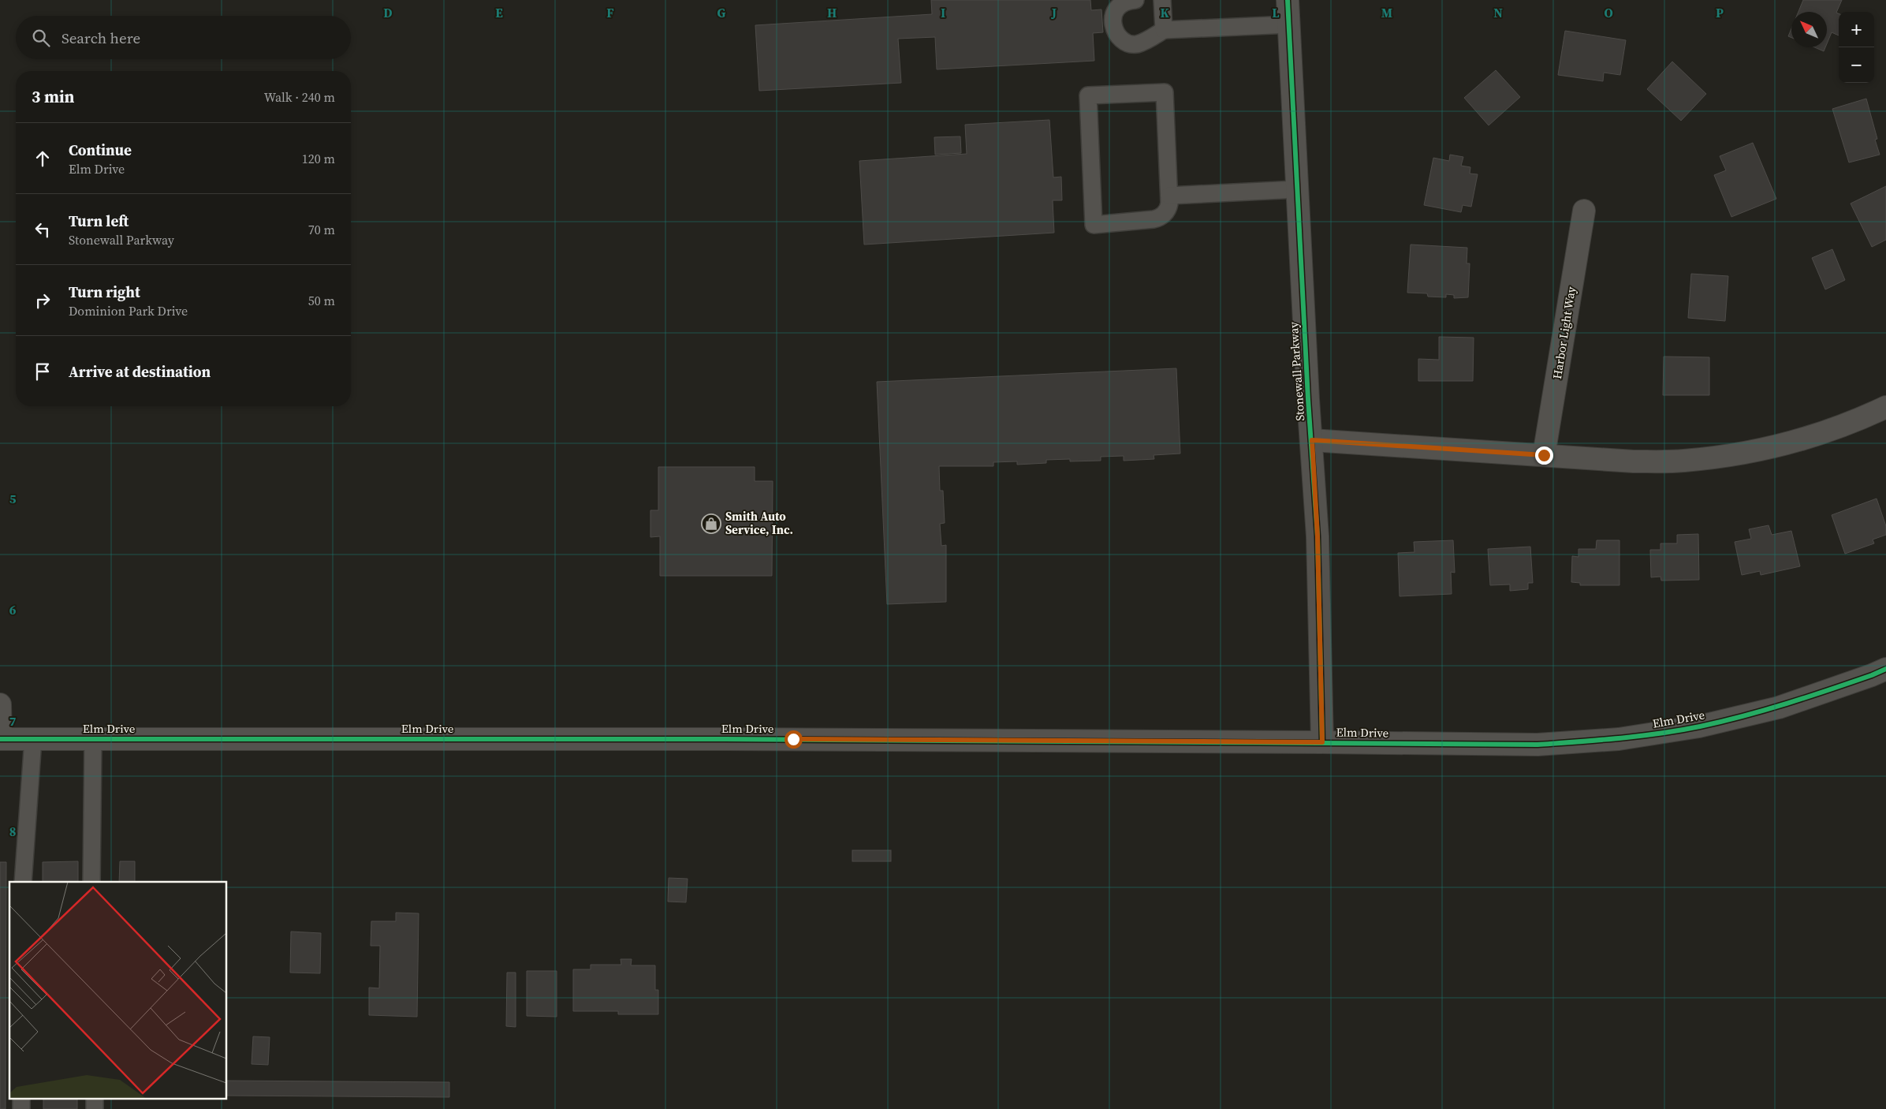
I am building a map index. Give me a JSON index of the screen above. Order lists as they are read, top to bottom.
{
  "streets": {
    "street": ["Harbor Light Way", "Stonewall Parkway", "Elm Drive"]
  },
  "crossings": [
    ["Stonewall Parkway", "Elm Drive"]
  ],
  "places": {
    "shop": ["Smith Auto Service, Inc."]
  },
  "north": "top left",
  "page": {
    "map_buttons": ["+", "−"],
    "search": "Search here",
    "heading": ["3 min", "Walk · 240 m"],
    "list": [
      ["Continue", "Elm Drive", "120 m"],
      ["Turn left", "Stonewall Parkway", "70 m"],
      ["Turn right", "Dominion Park Drive", "50 m"],
      "Arrive at destination"
    ]
  },
  "grid": {
    "columns": [
      "D",
      "E",
      "F",
      "G",
      "H",
      "I",
      "J",
      "K",
      "L",
      "M",
      "N",
      "O",
      "P"
    ],
    "rows": [
      "5",
      "6",
      "7",
      "8"
    ]
  }
}
